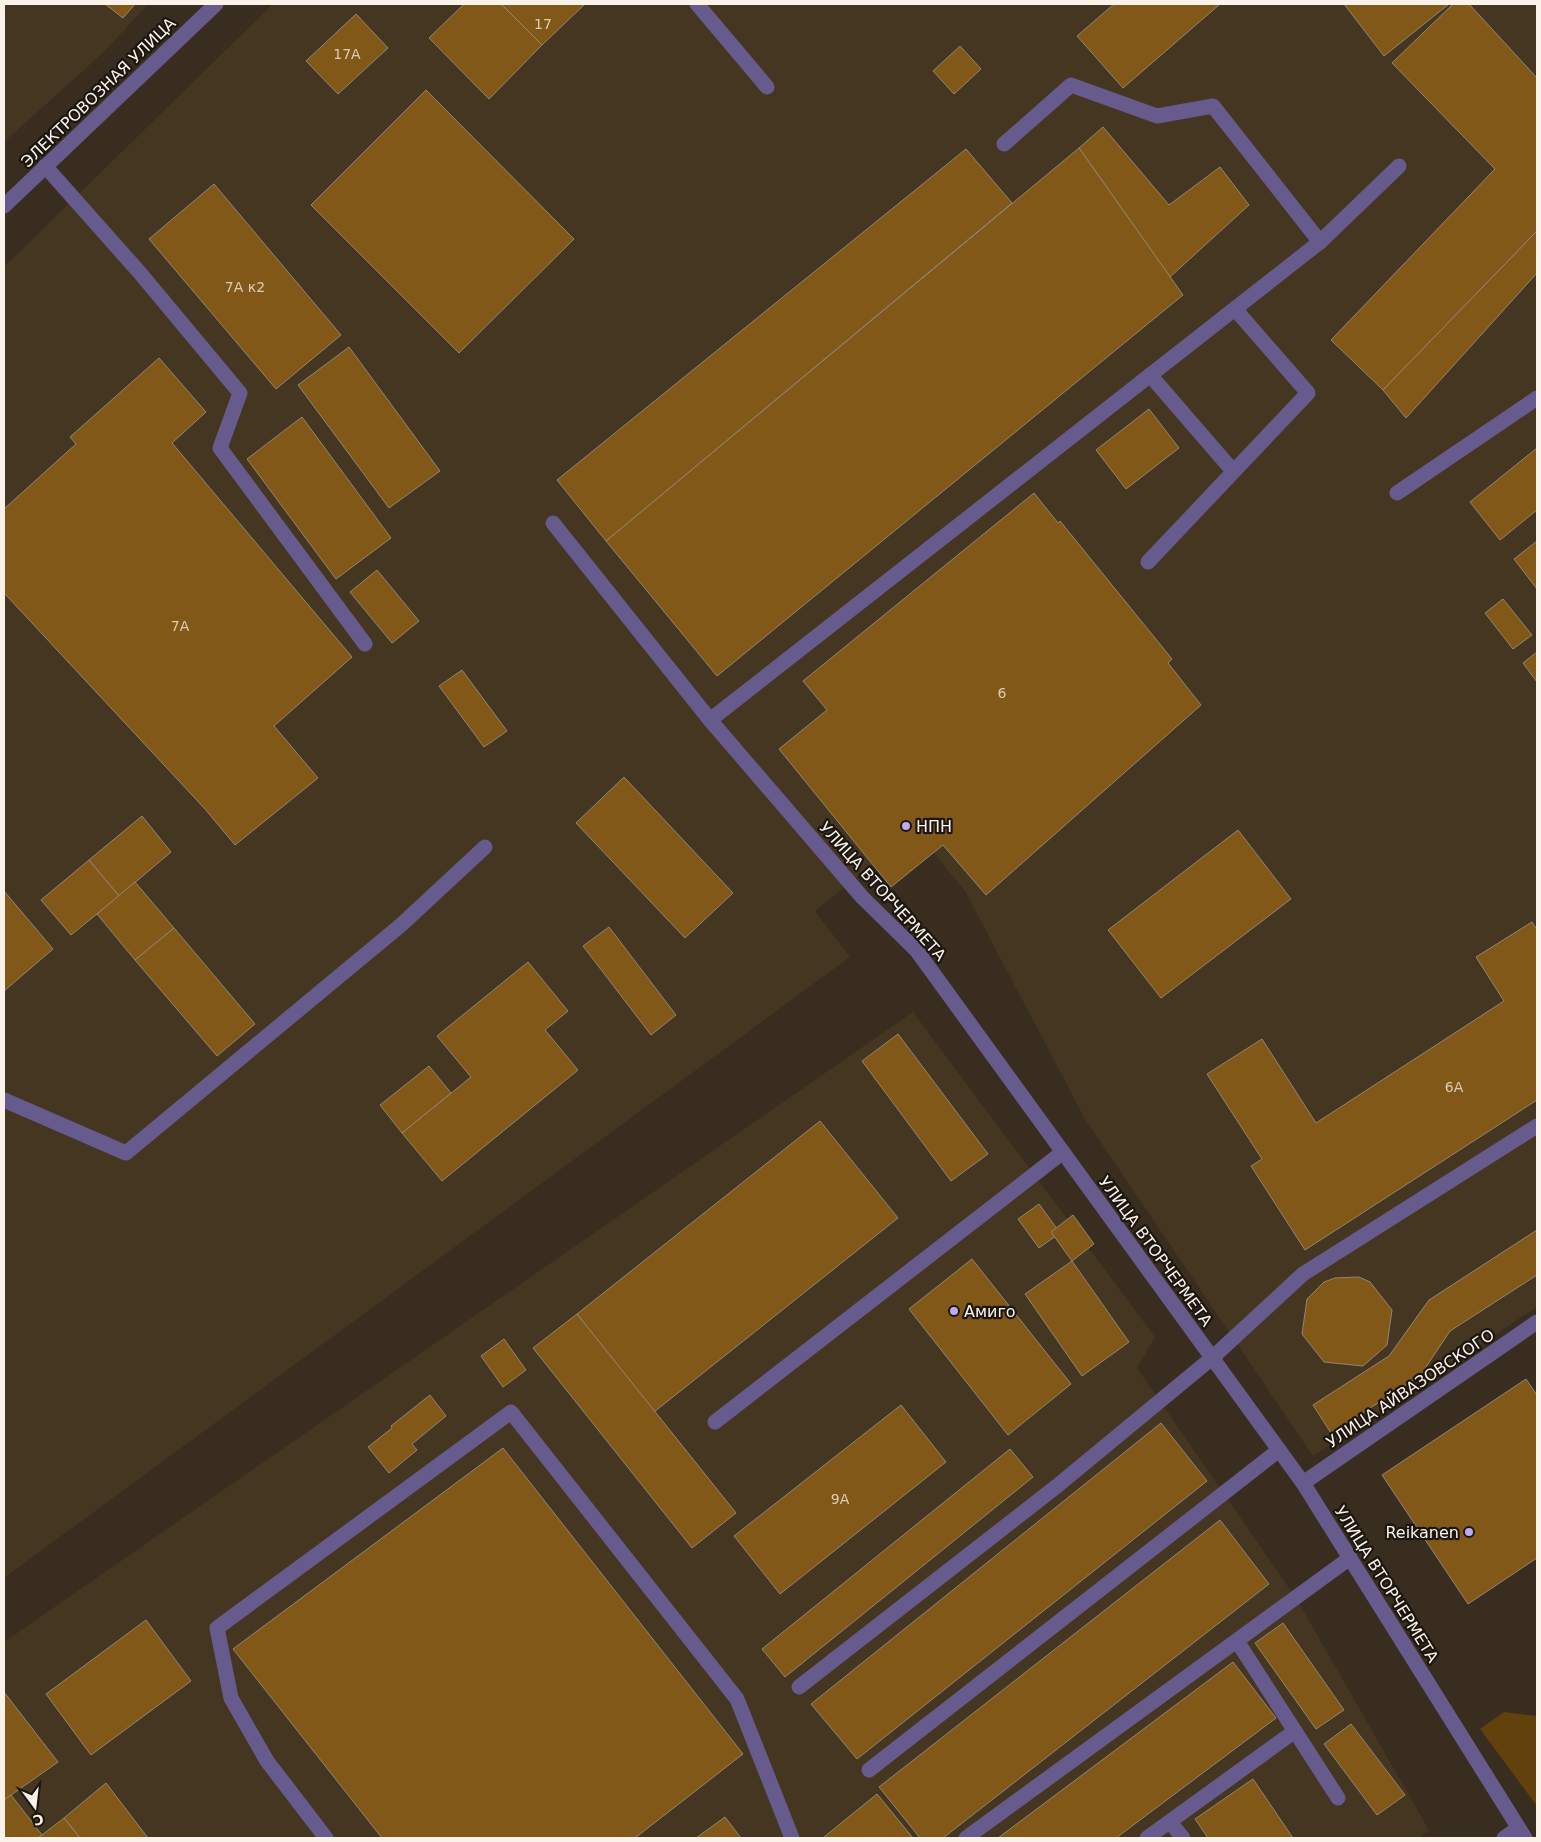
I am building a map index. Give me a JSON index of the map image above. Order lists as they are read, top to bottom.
{
  "streets": {
    "street": ["ЭЛЕКТРОВОЗНАЯ УЛИЦА", "УЛИЦА ВТОРЧЕРМЕТА", "УЛИЦА АЙВАЗОВСКОГО"]
  },
  "crossings": [
    ["УЛИЦА ВТОРЧЕРМЕТА", "УЛИЦА АЙВАЗОВСКОГО"]
  ],
  "places": ["НПН", "Амиго", "Reikanen"],
  "house_numbers": [
    "17",
    "17А",
    "7А к2",
    "7А",
    "6",
    "6А",
    "9А"
  ],
  "north": "bottom"
}
